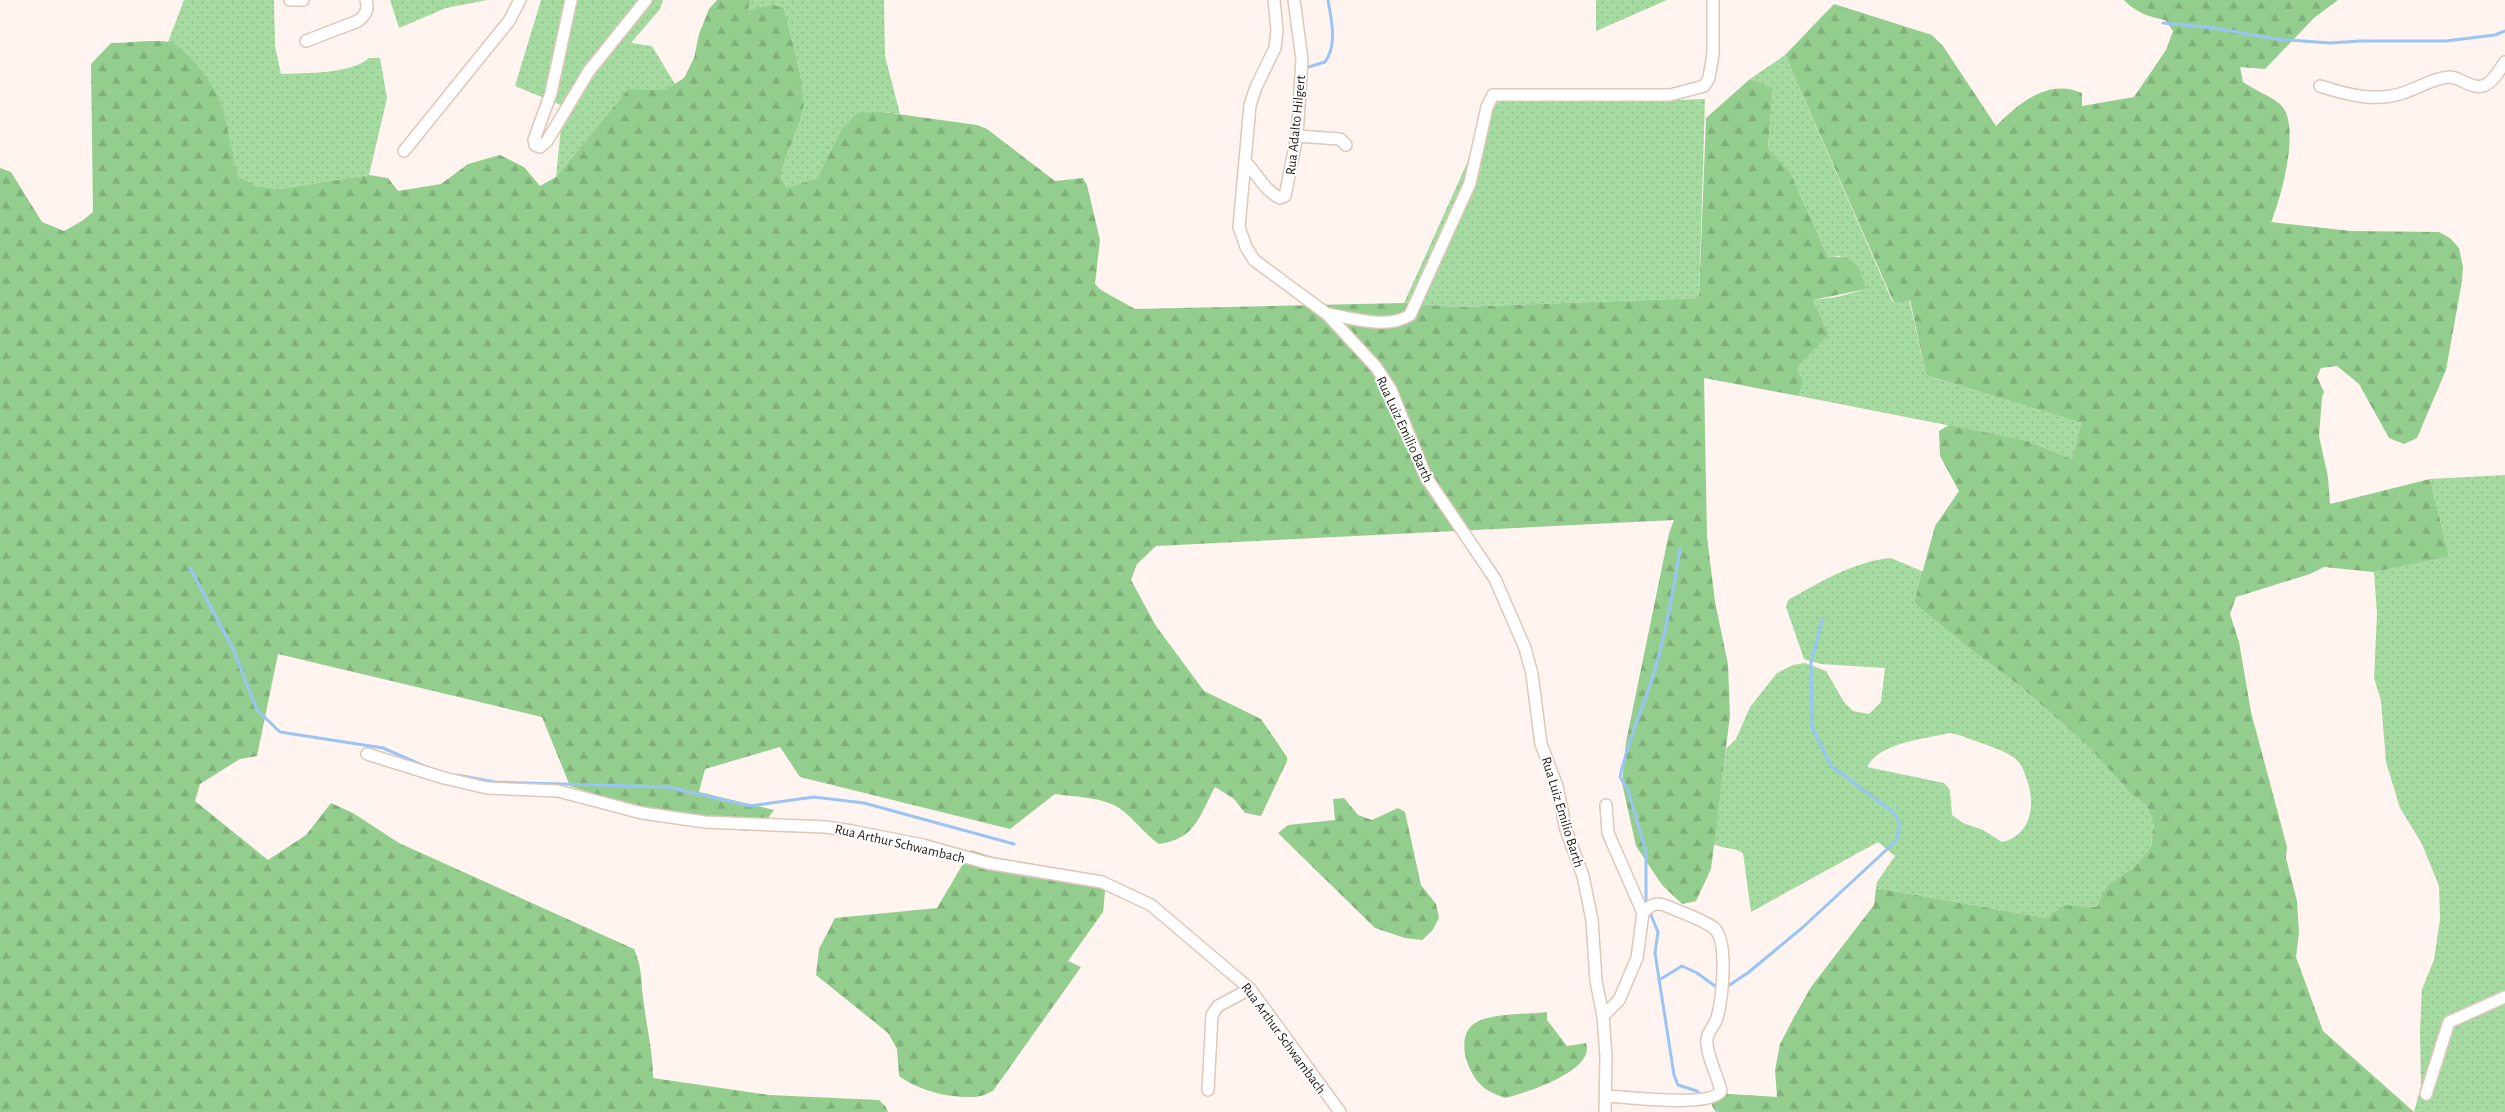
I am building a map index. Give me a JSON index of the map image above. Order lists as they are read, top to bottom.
{
  "streets": {
    "street": ["Rua Adalto Hilgert", "Rua Luiz Emilio Barth", "Rua Arthur Schwambach"]
  },
  "crossings": [
    ["Rua Adalto Hilgert", "Rua Luiz Emilio Barth"]
  ]
}
